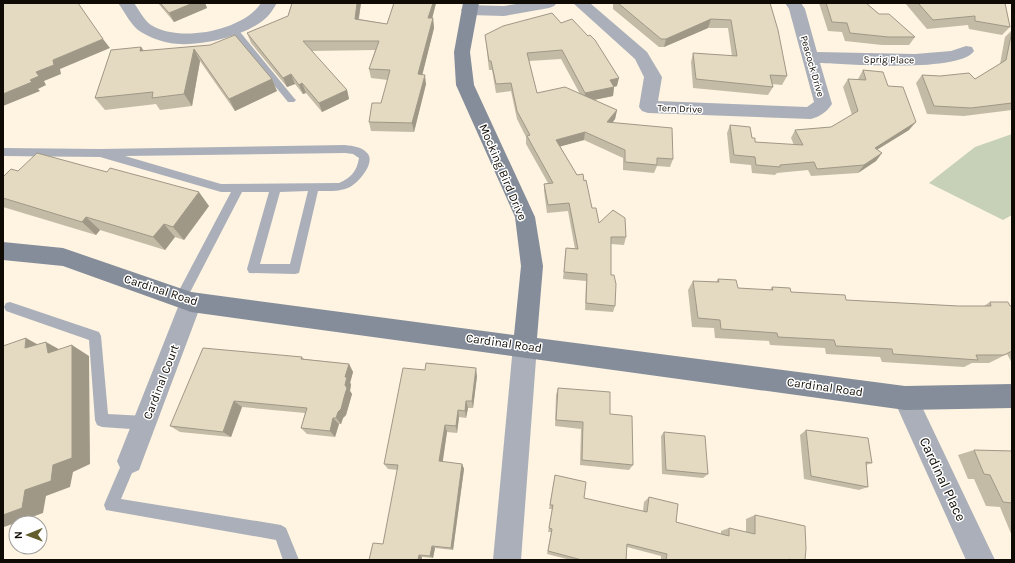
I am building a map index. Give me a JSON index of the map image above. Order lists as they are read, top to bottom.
{
  "streets": {
    "street": [
      "Sprig Place",
      "Peacock Drive",
      "Tern Drive",
      "Mocking Bird Drive",
      "Cardinal Road",
      "Cardinal Court",
      "Cardinal Place"
    ]
  },
  "crossings": [
    ["Sprig Place", "Peacock Drive"],
    ["Peacock Drive", "Tern Drive"],
    ["Mocking Bird Drive", "Cardinal Road"],
    ["Cardinal Road", "Cardinal Court"],
    ["Cardinal Road", "Cardinal Place"]
  ],
  "north": "left"
}
